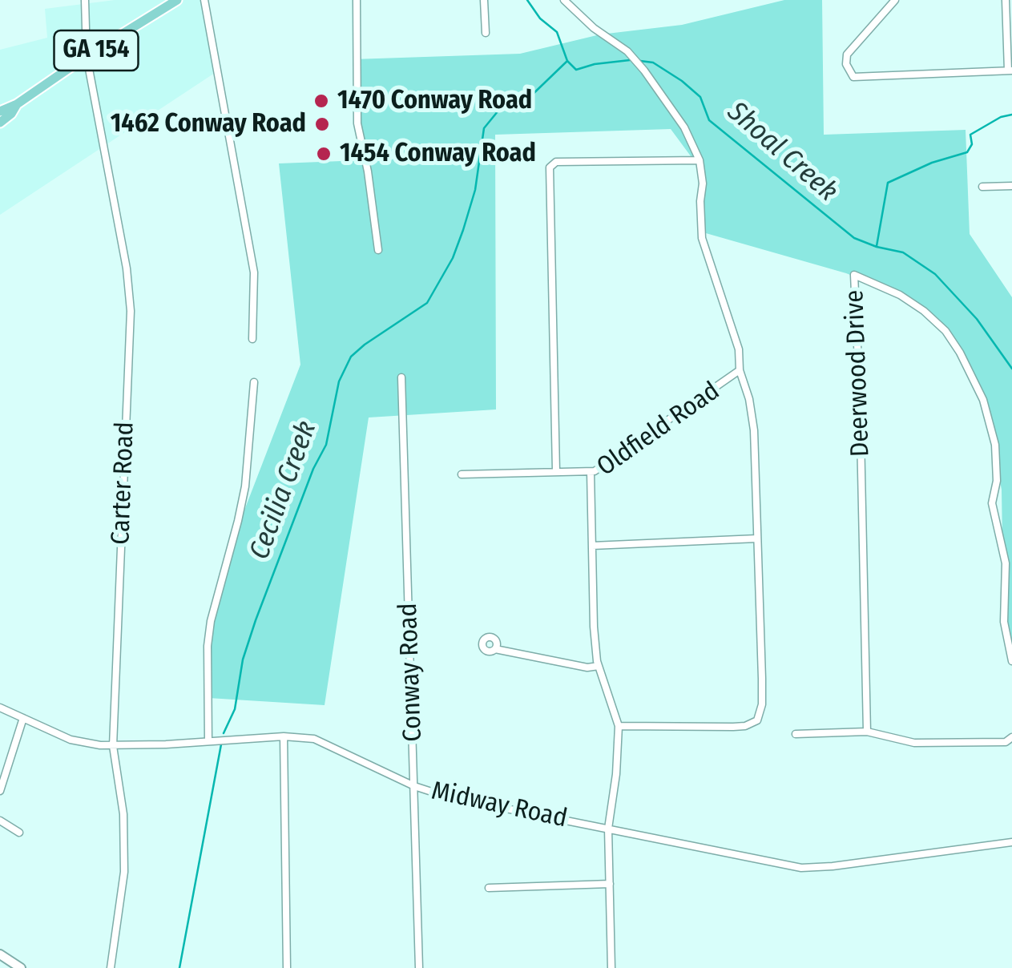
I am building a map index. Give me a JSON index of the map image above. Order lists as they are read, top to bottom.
{
  "streets": {
    "main road": ["GA 154"],
    "street": [
      "Deerwood Drive",
      "Oldfield Road",
      "Carter Road",
      "Conway Road",
      "Midway Road"
    ]
  },
  "crossings": [
    ["GA 154", "Carter Road"],
    ["Oldfield Road", "Midway Road"],
    ["Carter Road", "Midway Road"],
    ["Conway Road", "Midway Road"]
  ],
  "water": ["Shoal Creek", "Cecilia Creek"],
  "places": ["1470 Conway Road", "1462 Conway Road", "1454 Conway Road"]
}
